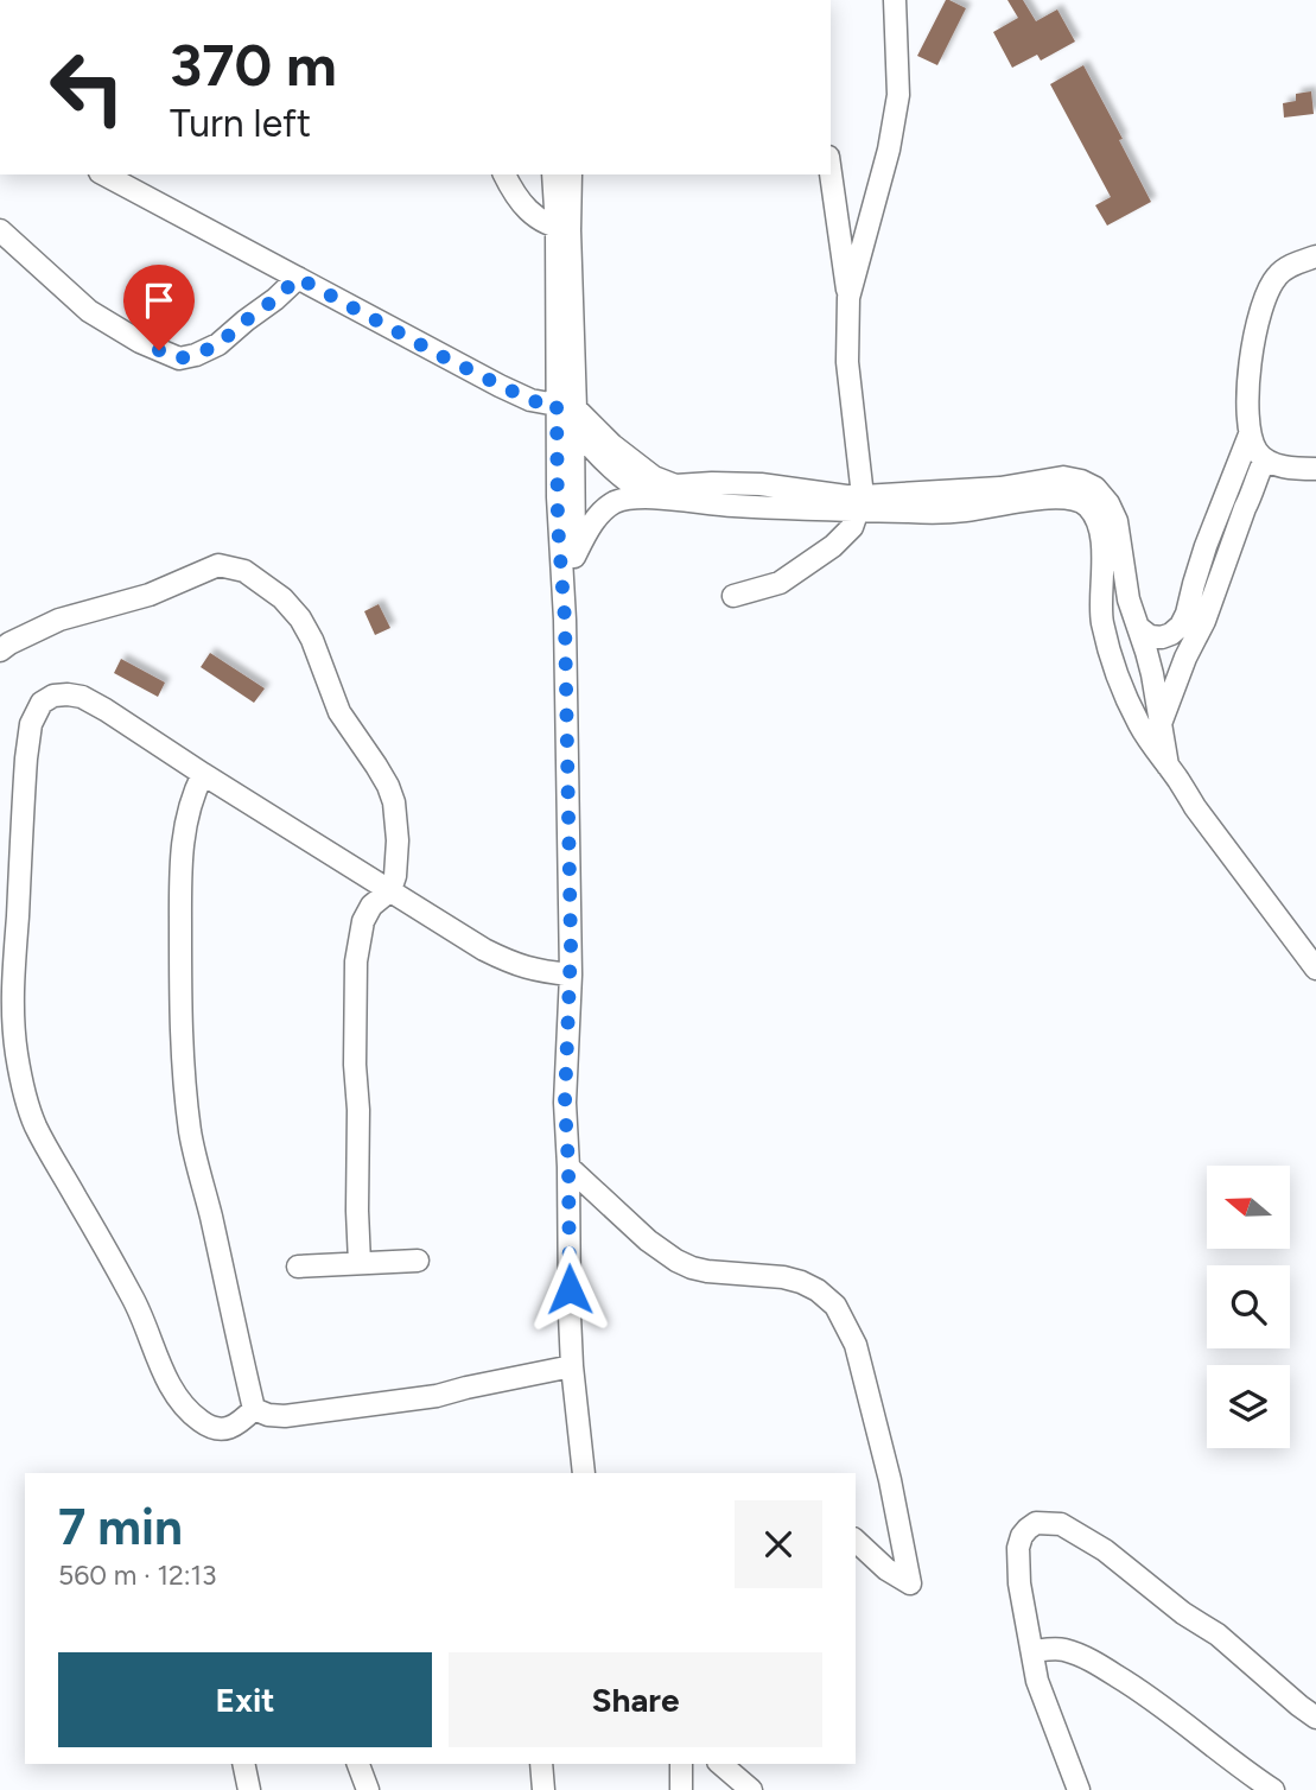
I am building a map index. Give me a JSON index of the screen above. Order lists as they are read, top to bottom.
{
  "north": "left",
  "page": {
    "turn": ["370 m", "Turn left"],
    "heading": ["7 min", "560 m · 12:13"],
    "buttons": ["Exit", "Share"]
  }
}
